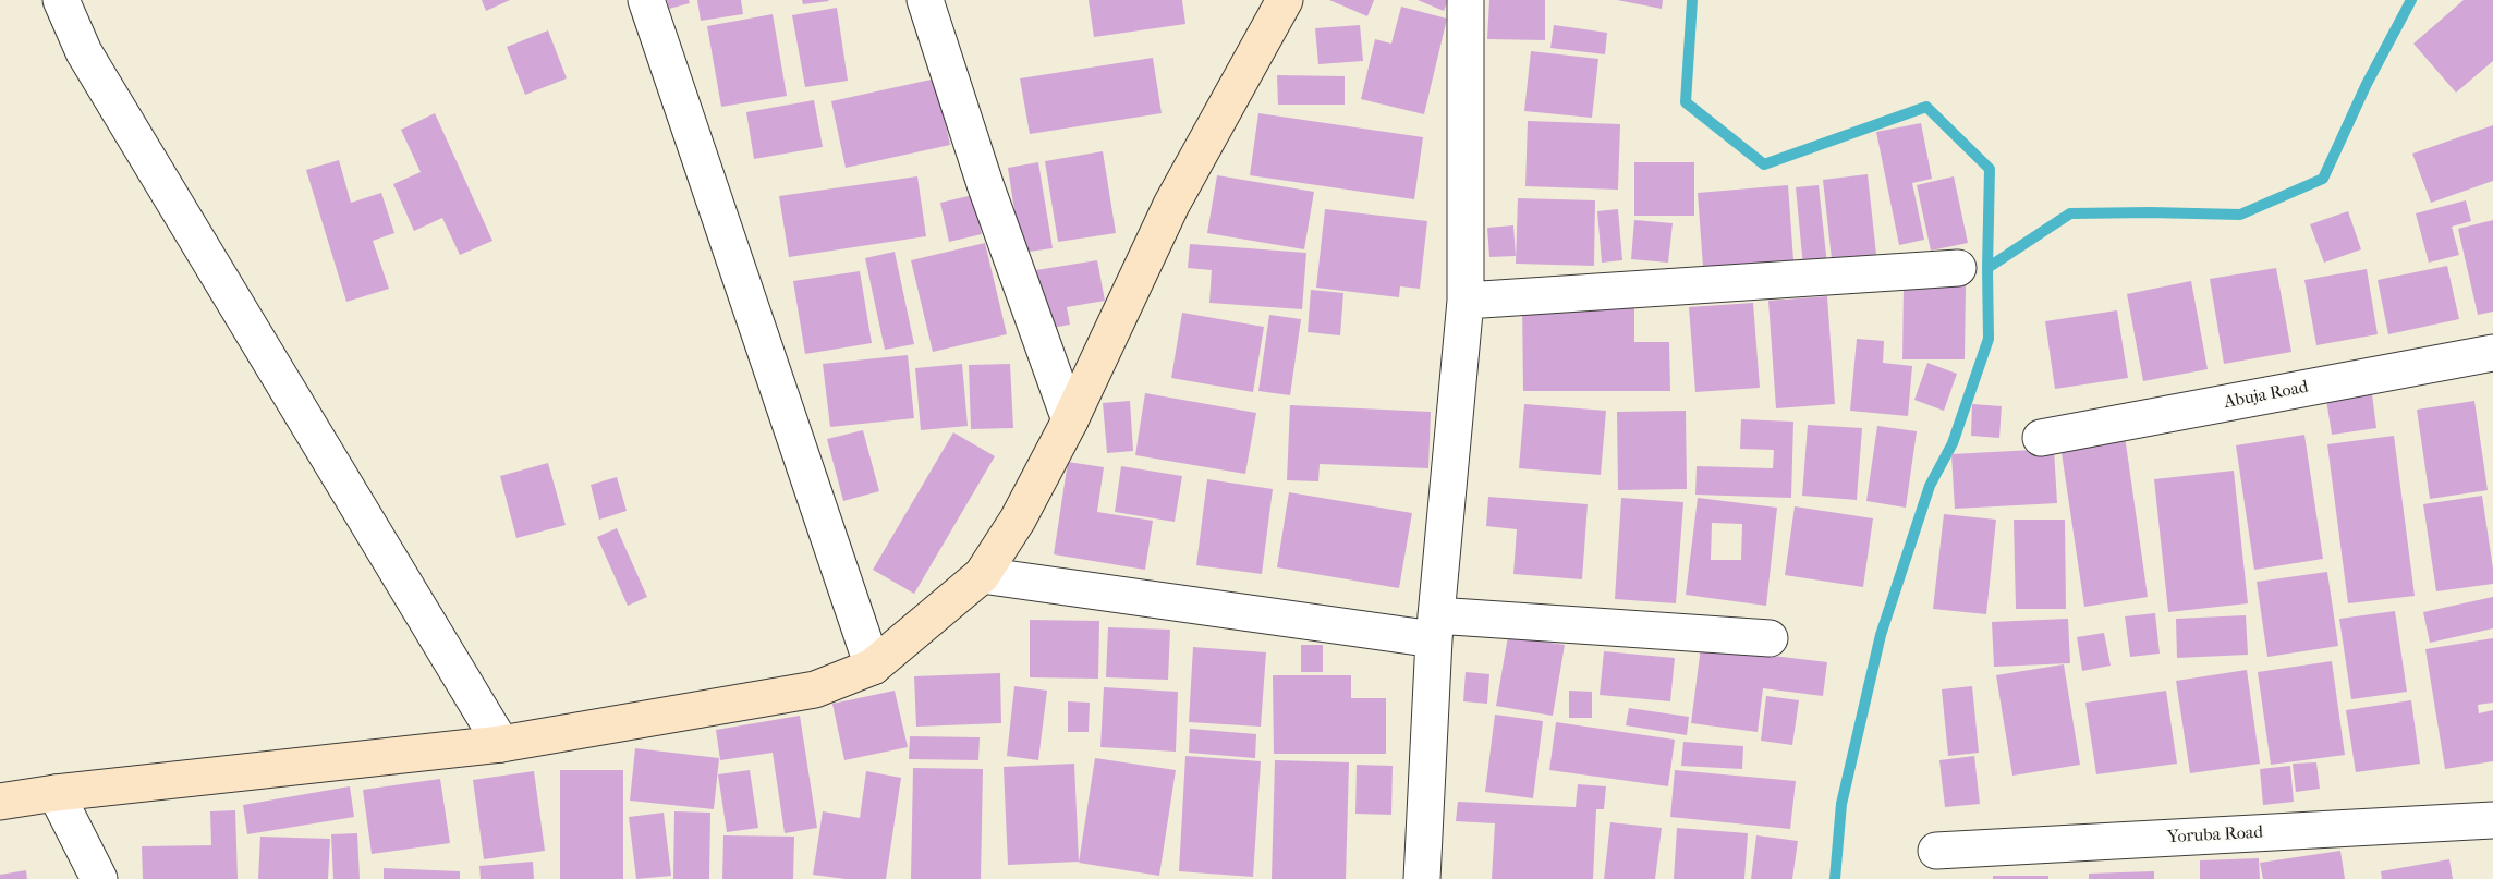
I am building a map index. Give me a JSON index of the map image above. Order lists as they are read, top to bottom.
{
  "streets": {
    "street": ["Abuja Road", "Yoruba Road"]
  }
}
